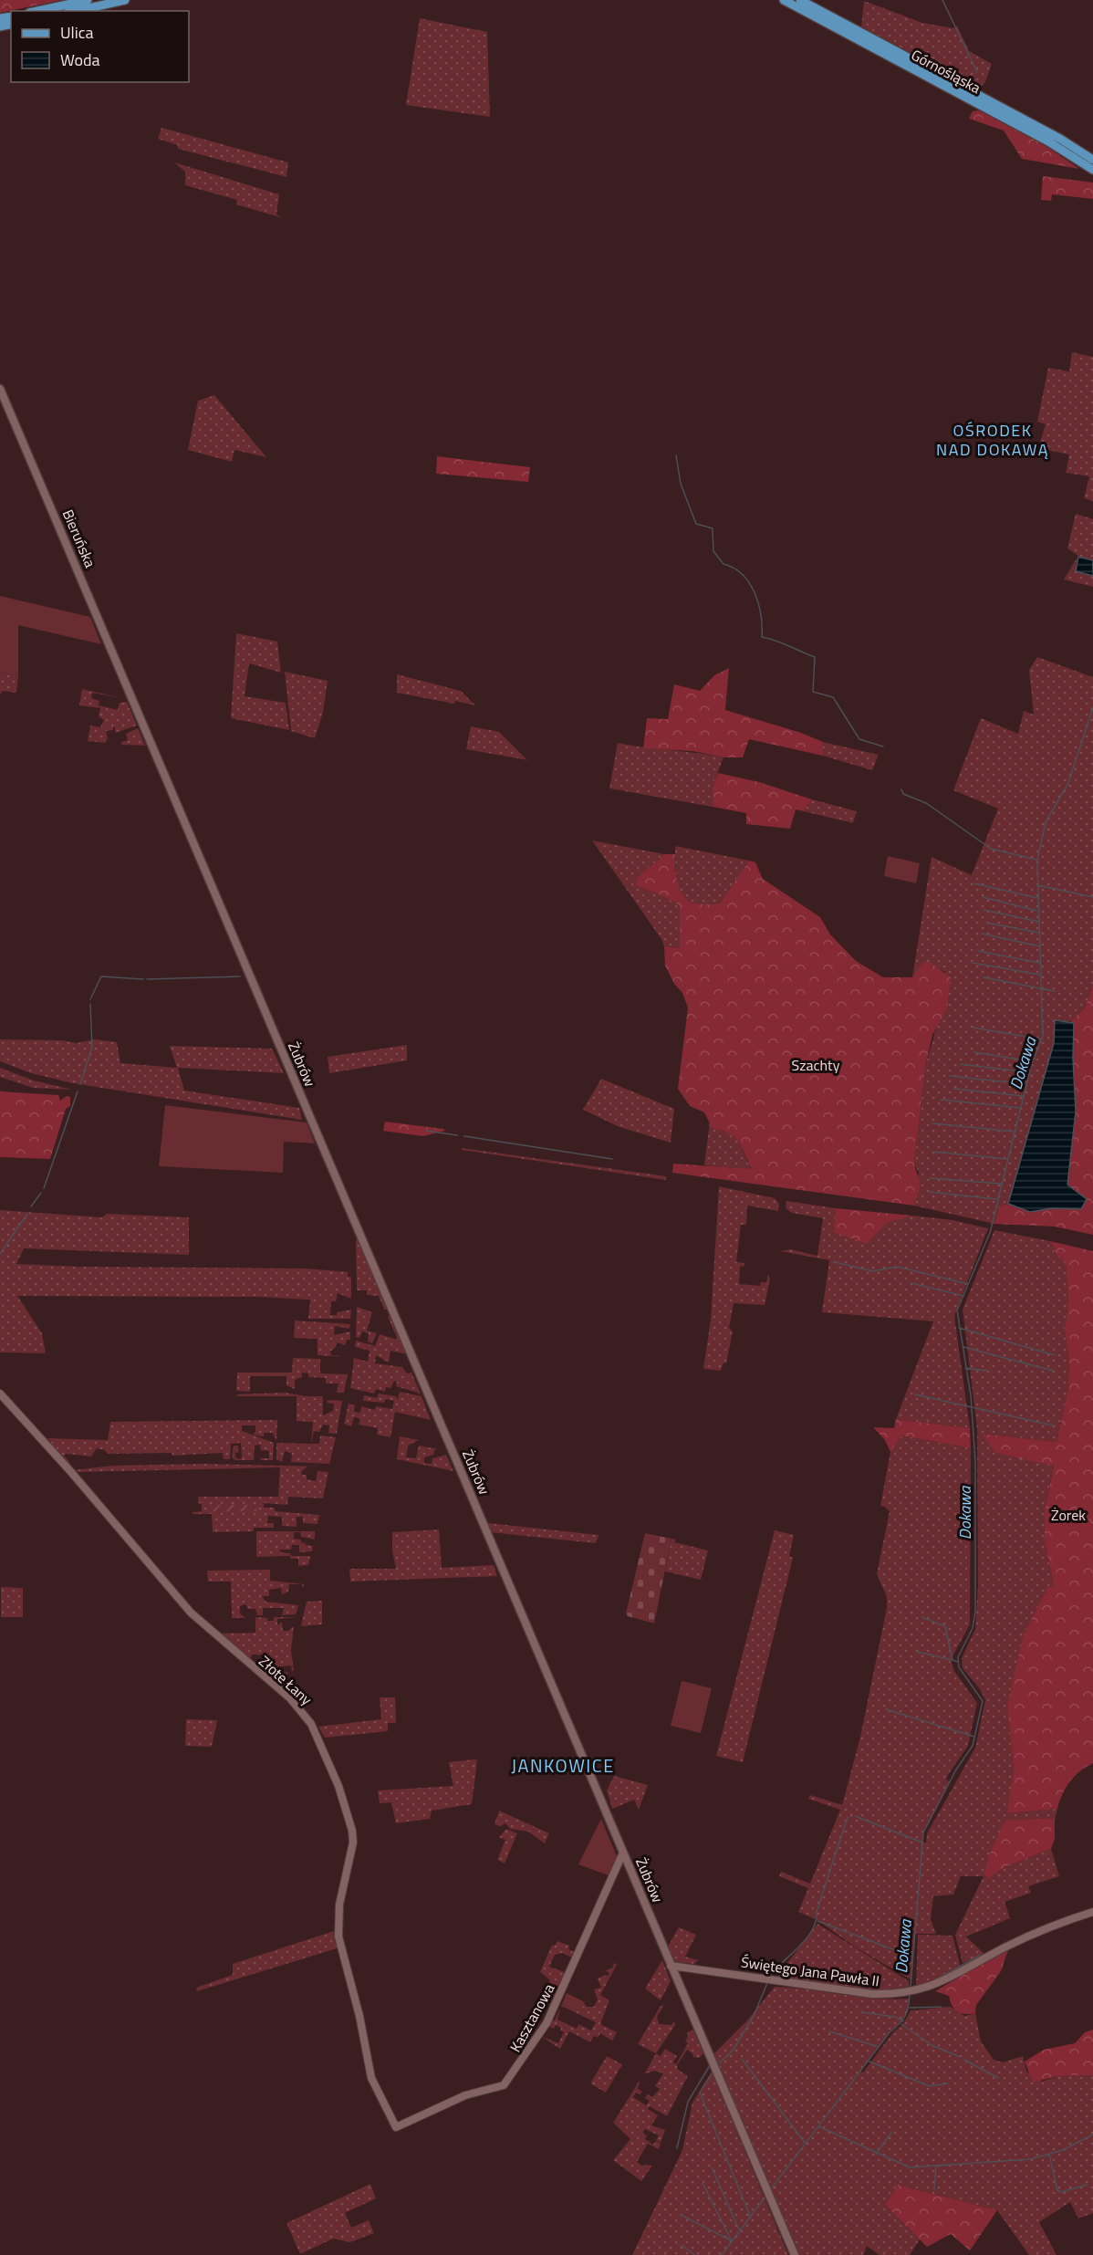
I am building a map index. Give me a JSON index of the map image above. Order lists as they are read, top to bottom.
{
  "streets": {
    "main road": ["Górnośląska", "Bieruńska", "Żubrów"],
    "street": ["Złote Łany", "Świętego Jana Pawła II", "Kasztanowa"]
  },
  "crossings": [
    ["Bieruńska", "Żubrów"],
    ["Żubrów", "Świętego Jana Pawła II"],
    ["Żubrów", "Kasztanowa"],
    ["Złote Łany", "Kasztanowa"]
  ],
  "districts": ["OŚRODEK NAD DOKAWĄ", "JANKOWICE"],
  "water": ["Dokawa"],
  "parks": ["Szachty", "Żorek"],
  "legend": ["Ulica", "Woda"]
}
